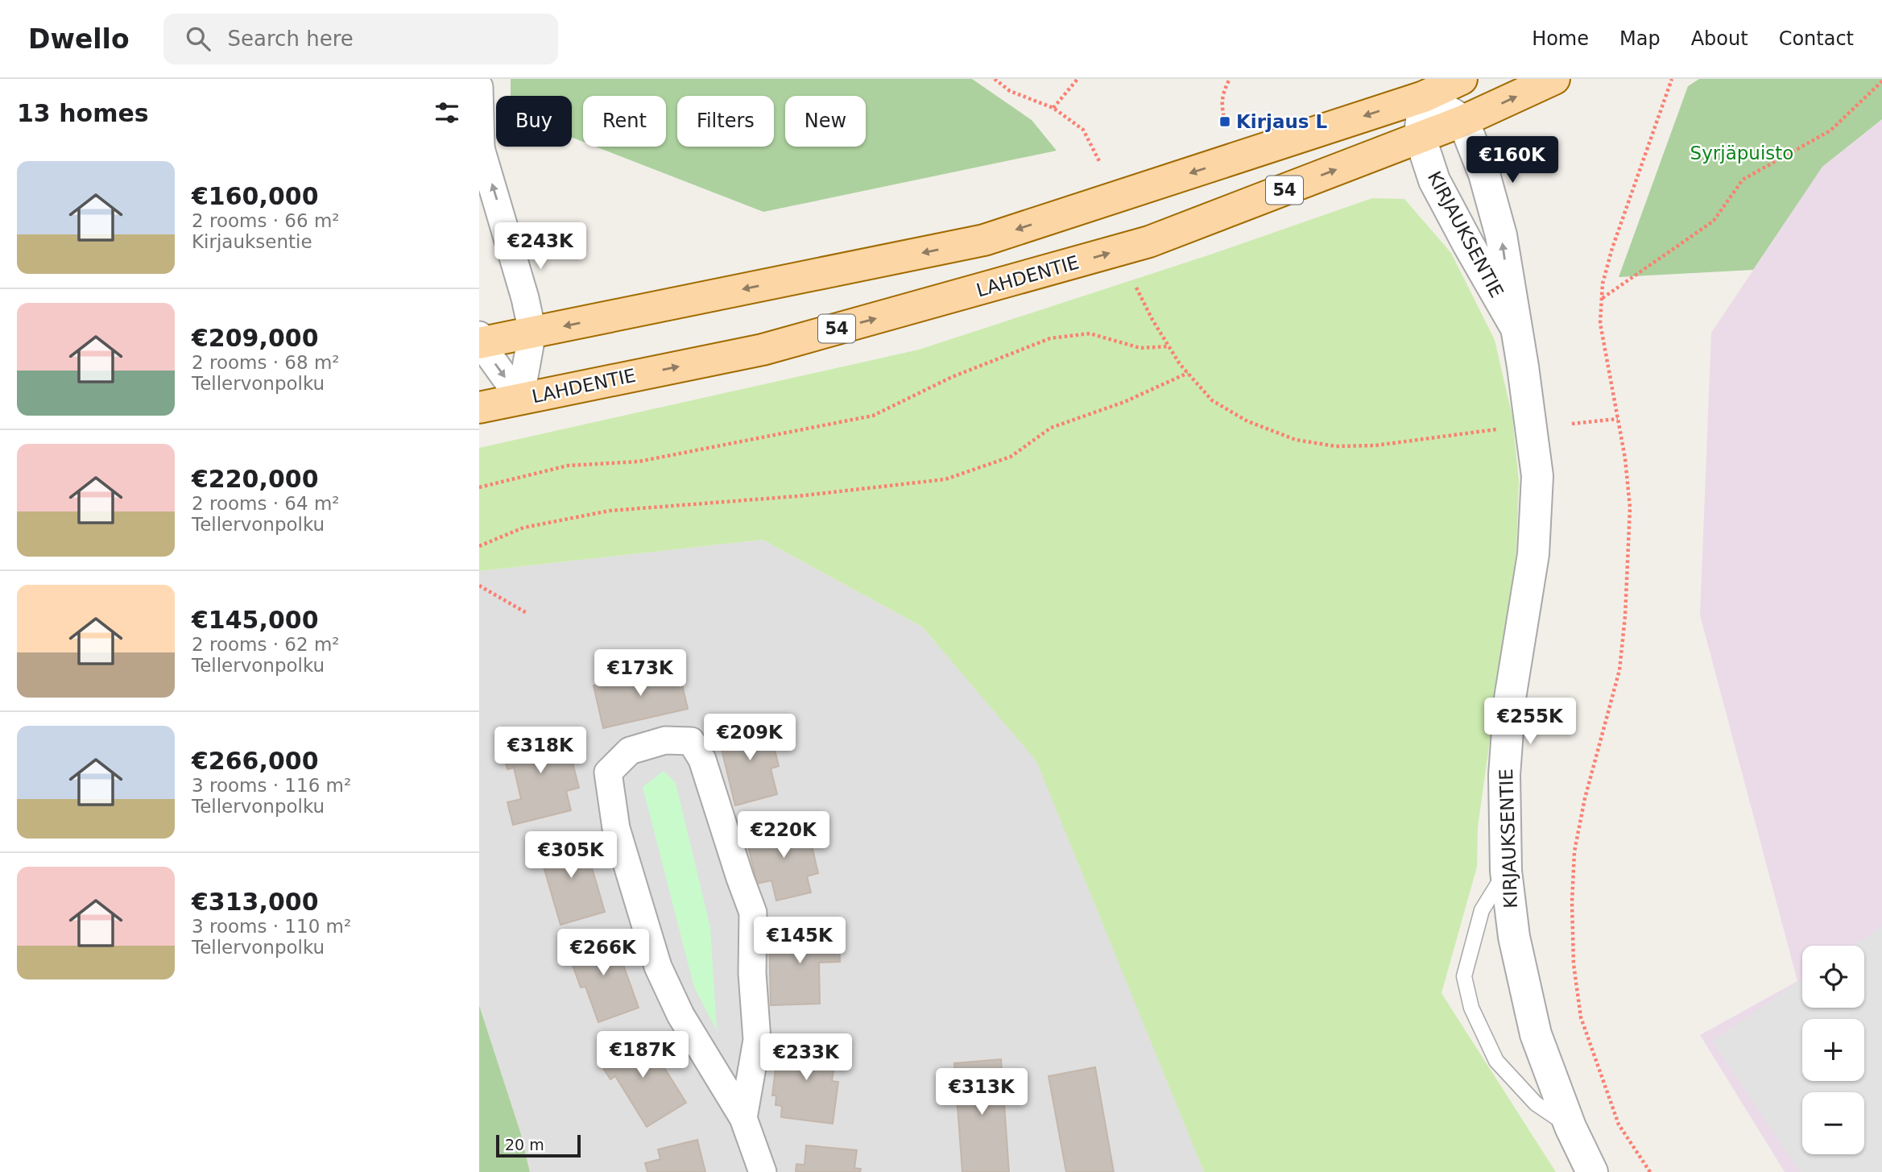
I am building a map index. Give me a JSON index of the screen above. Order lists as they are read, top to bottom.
{
  "streets": {
    "main road": ["54", "LAHDENTIE"],
    "street": ["KIRJAUKSENTIE"]
  },
  "crossings": [
    ["54", "KIRJAUKSENTIE"],
    ["KIRJAUKSENTIE", "LAHDENTIE"]
  ],
  "parks": ["Syrjäpuisto"],
  "places": {
    "transit": ["Kirjaus L"]
  },
  "scale_bar": "20 m",
  "page": {
    "header": "Dwello",
    "search": "Search here",
    "nav": [
      "Home",
      "Map",
      "About",
      "Contact"
    ],
    "heading": "13 homes",
    "chip": [
      "Buy",
      "Rent",
      "Filters",
      "New"
    ],
    "price": [
      "€160K",
      "€243K",
      "€173K",
      "€255K",
      "€209K",
      "€318K",
      "€220K",
      "€305K",
      "€145K",
      "€266K",
      "€187K",
      "€233K",
      "€313K"
    ],
    "list": [
      {
        "name": "€160,000",
        "note": "2 rooms · 66 m² · Kirjauksentie"
      },
      {
        "name": "€209,000",
        "note": "2 rooms · 68 m² · Tellervonpolku"
      },
      {
        "name": "€220,000",
        "note": "2 rooms · 64 m² · Tellervonpolku"
      },
      {
        "name": "€145,000",
        "note": "2 rooms · 62 m² · Tellervonpolku"
      },
      {
        "name": "€266,000",
        "note": "3 rooms · 116 m² · Tellervonpolku"
      },
      {
        "name": "€313,000",
        "note": "3 rooms · 110 m² · Tellervonpolku"
      }
    ],
    "map_buttons": ["+", "−"],
    "scale": "20 m"
  }
}
